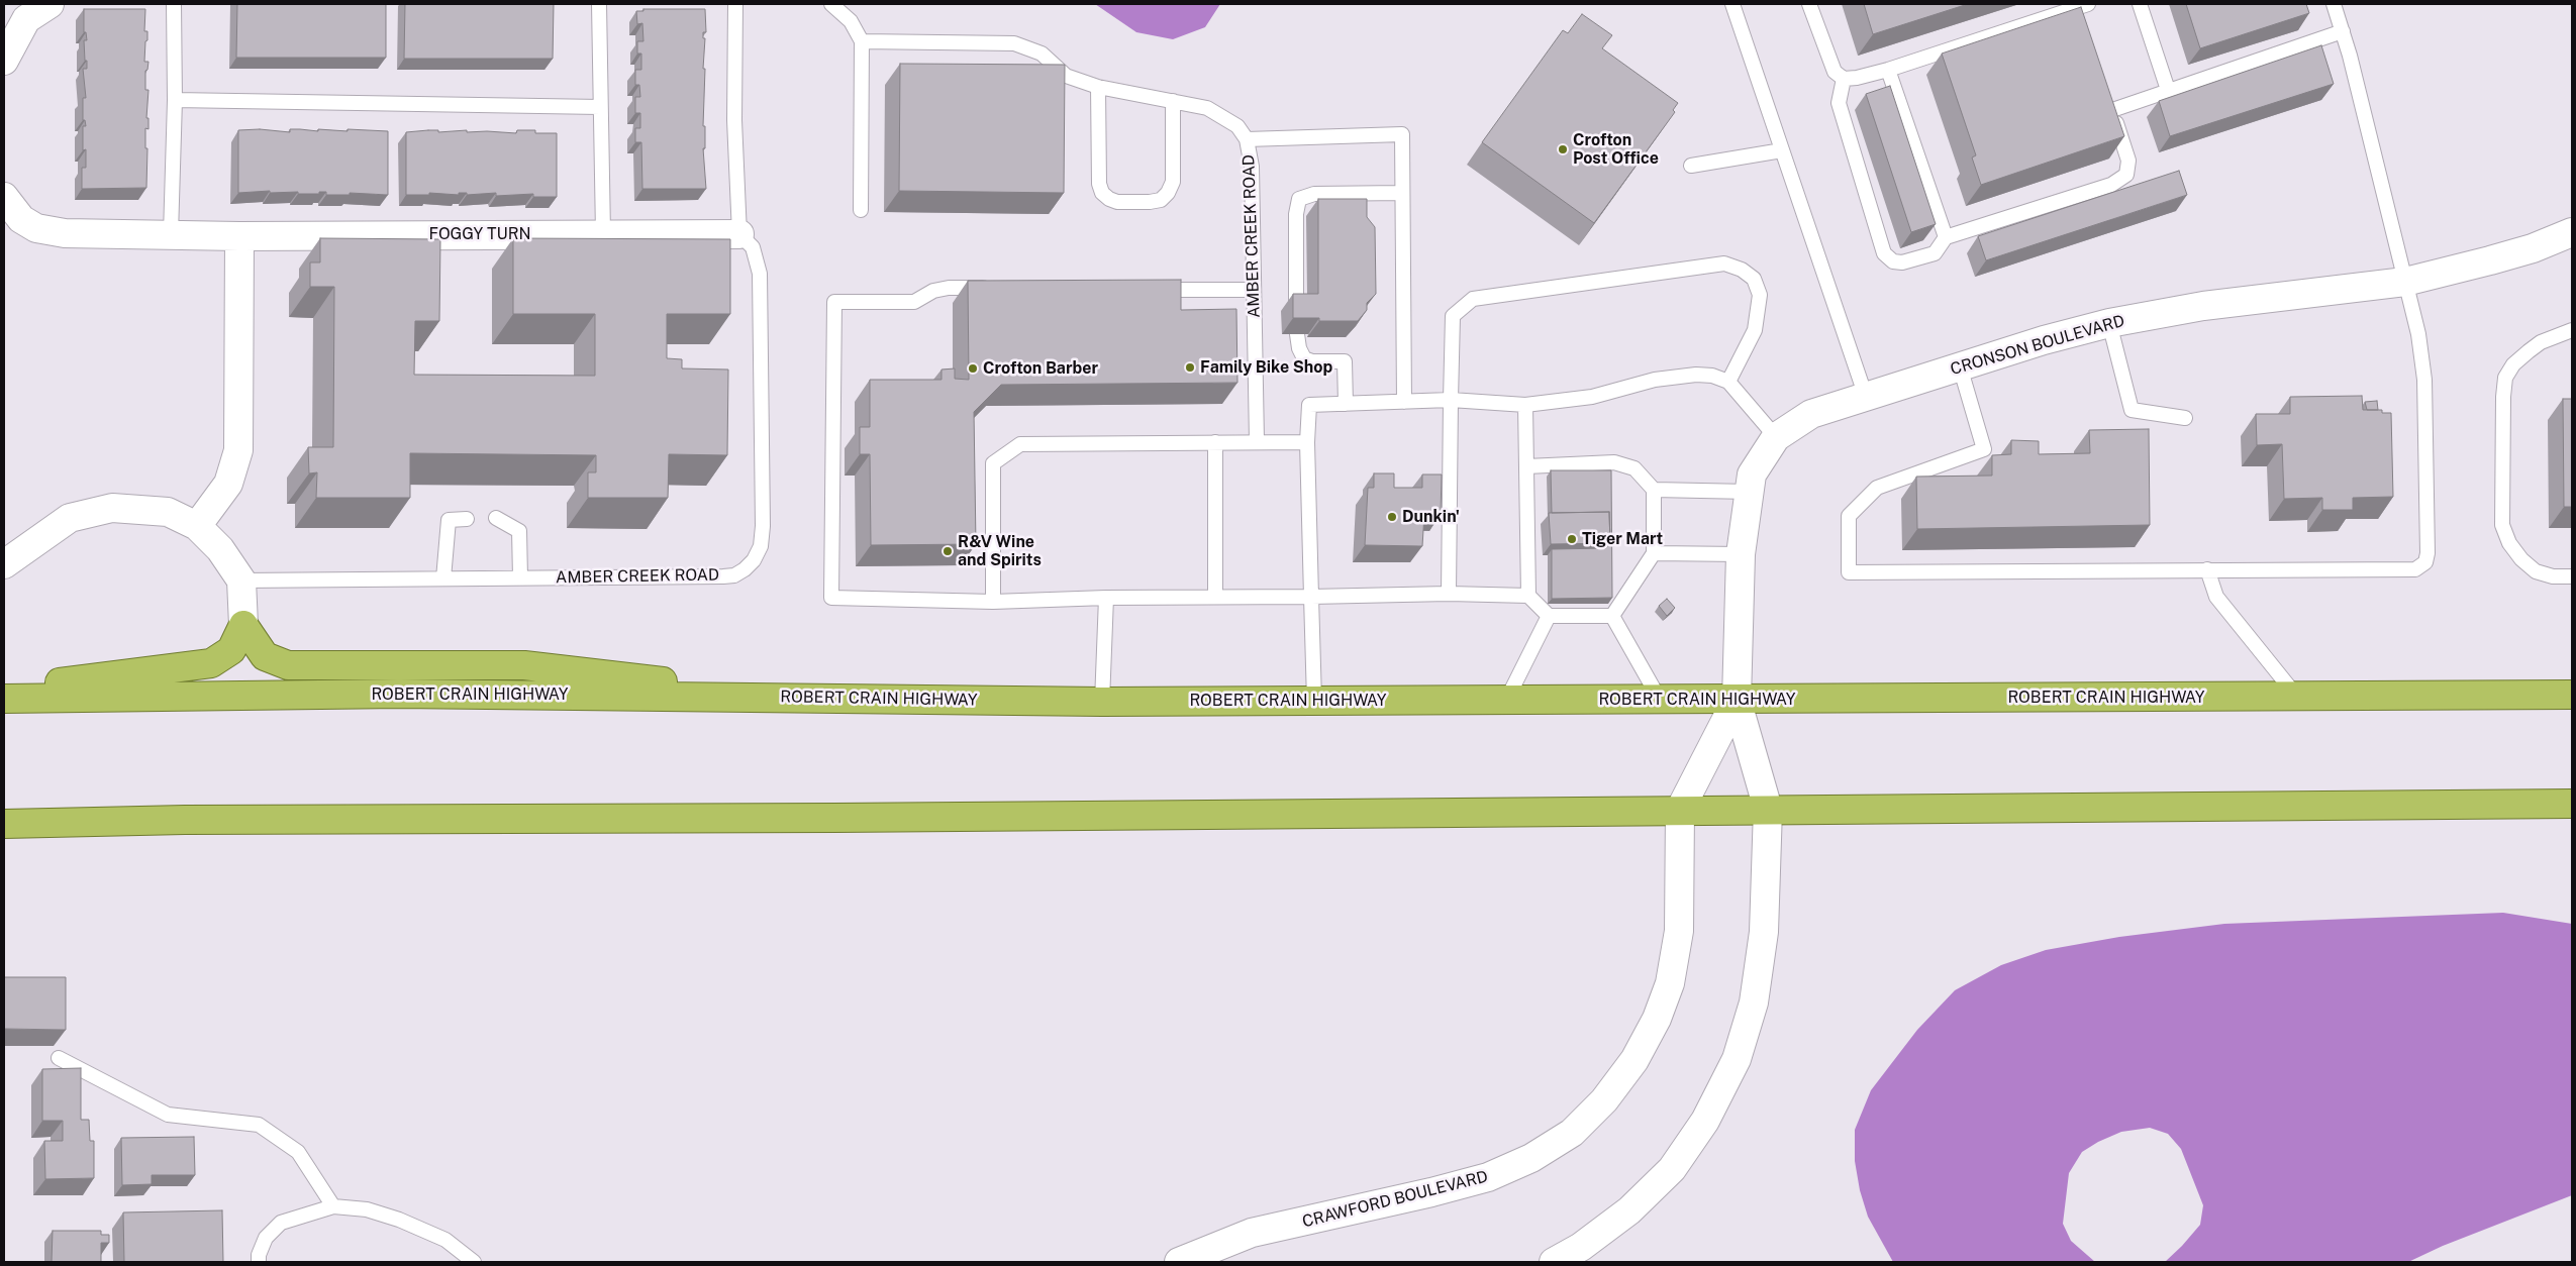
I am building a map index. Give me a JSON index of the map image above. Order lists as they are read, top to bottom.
{
  "streets": {
    "highway": ["ROBERT CRAIN HIGHWAY"],
    "street": ["FOGGY TURN", "CRONSON BOULEVARD", "CRAWFORD BOULEVARD"],
    "lane": ["AMBER CREEK ROAD"]
  },
  "crossings": [
    ["FOGGY TURN", "AMBER CREEK ROAD"],
    ["CRONSON BOULEVARD", "ROBERT CRAIN HIGHWAY"],
    ["CRONSON BOULEVARD", "CRAWFORD BOULEVARD"],
    ["ROBERT CRAIN HIGHWAY", "CRAWFORD BOULEVARD"]
  ],
  "places": [
    "Crofton Post Office",
    "Family Bike Shop",
    "Crofton Barber",
    "Dunkin'",
    "Tiger Mart",
    "R&V Wine and Spirits"
  ]
}
